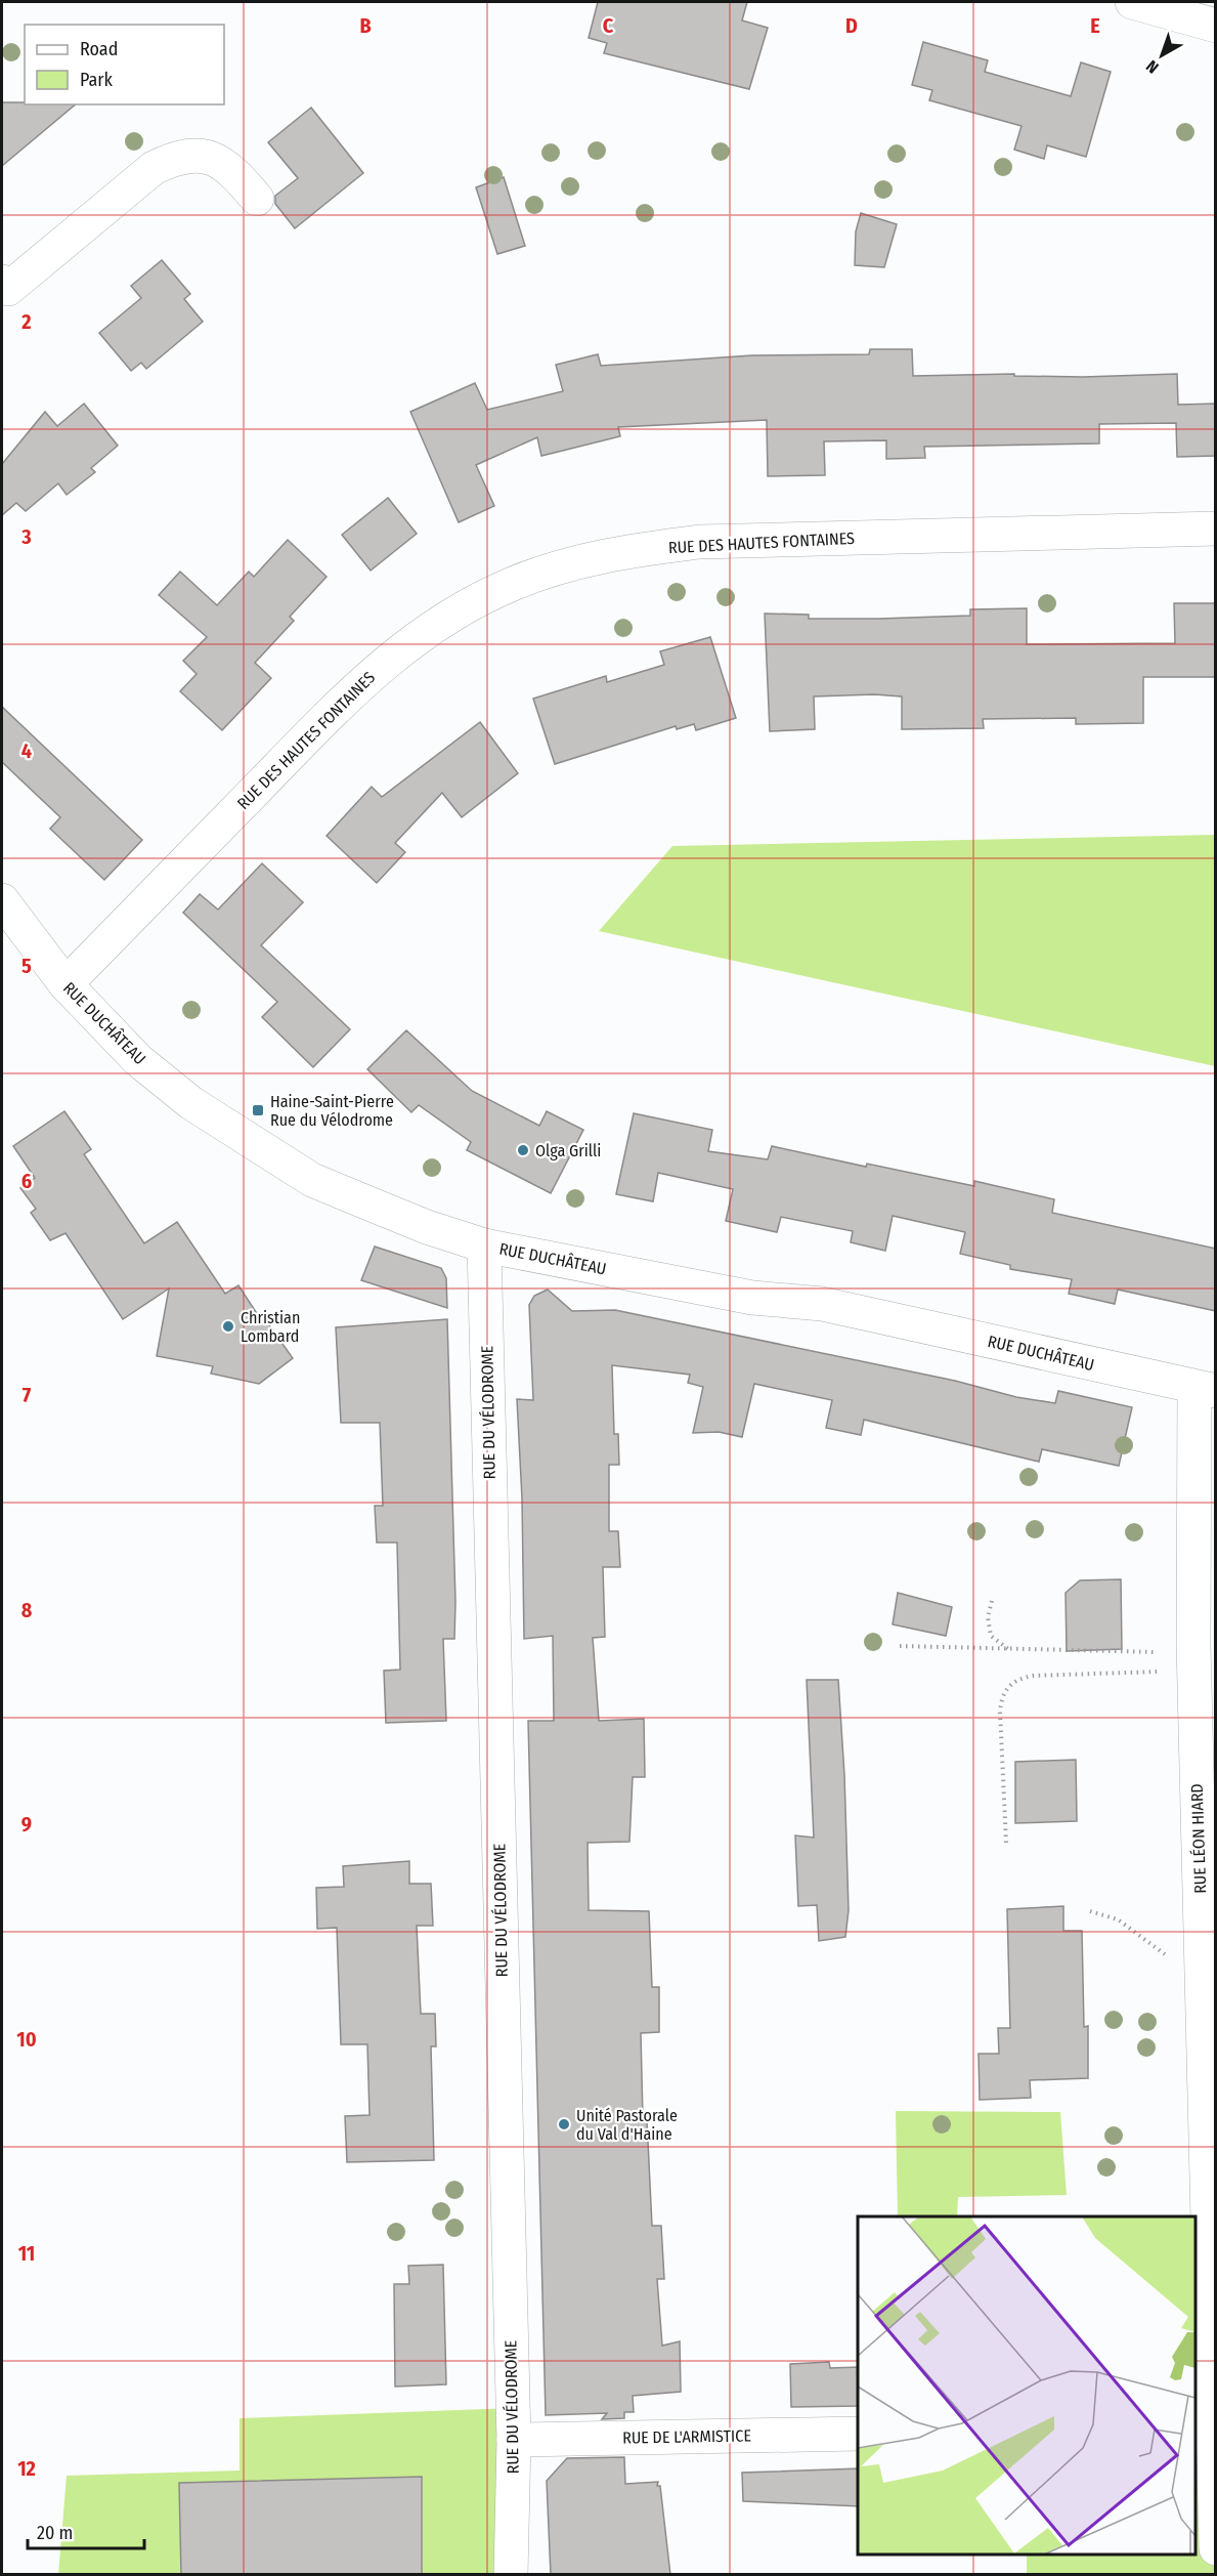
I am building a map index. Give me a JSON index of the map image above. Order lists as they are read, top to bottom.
{
  "streets": {
    "street": [
      "RUE DES HAUTES FONTAINES",
      "RUE DUCHÂTEAU",
      "RUE DU VÉLODROME",
      "RUE LÉON HIARD",
      "RUE DE L'ARMISTICE"
    ]
  },
  "crossings": [
    ["RUE DES HAUTES FONTAINES", "RUE DUCHÂTEAU"],
    ["RUE DUCHÂTEAU", "RUE DU VÉLODROME"],
    ["RUE DUCHÂTEAU", "RUE LÉON HIARD"],
    ["RUE DU VÉLODROME", "RUE DE L'ARMISTICE"]
  ],
  "places": {
    "transit": ["Haine-Saint-Pierre Rue du Vélodrome"],
    "other": ["Olga Grilli", "Christian Lombard", "Unité Pastorale du Val d'Haine"]
  },
  "legend": ["Road", "Park"],
  "scale_bar": "20 m",
  "north": "bottom left",
  "grid": {
    "columns": [
      "B",
      "C",
      "D",
      "E"
    ],
    "rows": [
      "2",
      "3",
      "4",
      "5",
      "6",
      "7",
      "8",
      "9",
      "10",
      "11",
      "12"
    ]
  }
}
